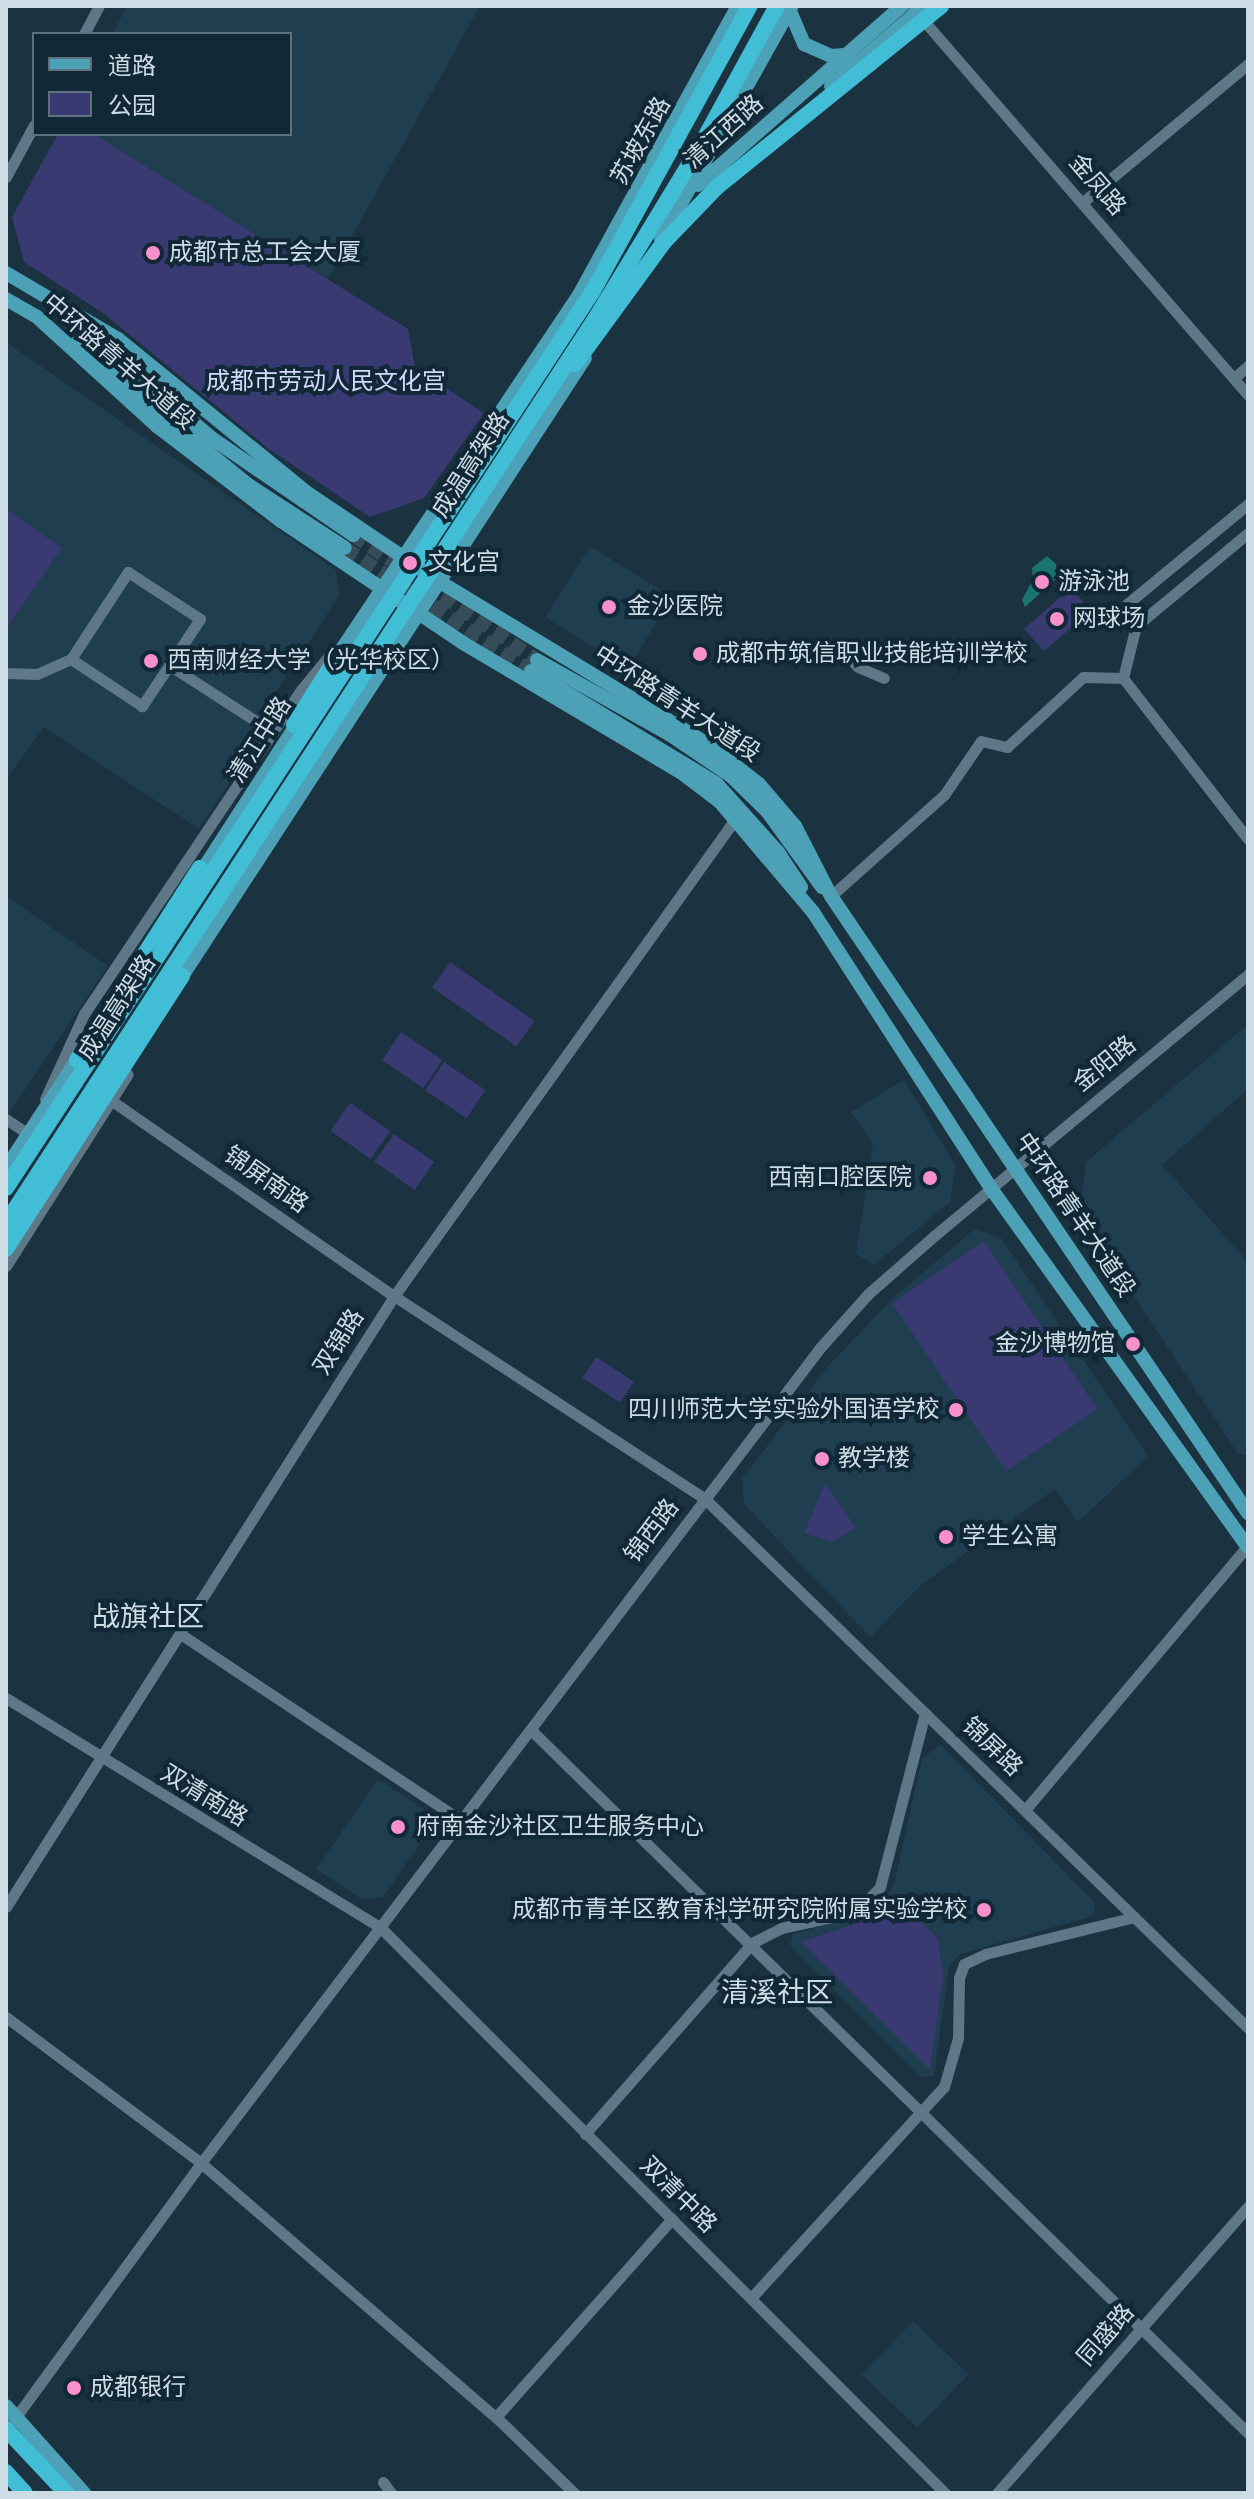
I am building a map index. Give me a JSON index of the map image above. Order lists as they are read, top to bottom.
{
  "streets": {
    "highway": ["成温高架路"],
    "main road": [
      "清江西路",
      "苏坡东路",
      "中环路青羊大道段",
      "清江中路"
    ],
    "street": [
      "金凤路",
      "金阳路",
      "锦屏南路",
      "双锦路",
      "锦西路",
      "锦屏路",
      "双清南路",
      "双清中路",
      "同盛路"
    ]
  },
  "crossings": [
    ["清江西路", "苏坡东路"],
    ["清江西路", "金凤路"],
    ["清江西路", "清江中路"],
    ["苏坡东路", "清江中路"],
    ["中环路青羊大道段", "清江中路"],
    ["中环路青羊大道段", "金阳路"],
    ["中环路青羊大道段", "双锦路"],
    ["中环路青羊大道段", "锦西路"],
    ["成温高架路", "清江中路"],
    ["金阳路", "锦西路"],
    ["锦屏南路", "双锦路"],
    ["锦屏南路", "锦西路"],
    ["锦屏南路", "锦屏路"],
    ["双锦路", "双清南路"],
    ["锦西路", "锦屏路"],
    ["锦西路", "双清南路"],
    ["锦西路", "双清中路"],
    ["双清南路", "双清中路"]
  ],
  "districts": ["战旗社区", "清溪社区"],
  "parks": ["成都市劳动人民文化宫"],
  "places": [
    "成都市总工会大厦",
    "文化宫",
    "游泳池",
    "金沙医院",
    "网球场",
    "成都市筑信职业技能培训学校",
    "西南财经大学（光华校区）",
    "西南口腔医院",
    "金沙博物馆",
    "四川师范大学实验外国语学校",
    "教学楼",
    "学生公寓",
    "府南金沙社区卫生服务中心",
    "成都市青羊区教育科学研究院附属实验学校",
    "成都银行"
  ],
  "legend": ["道路", "公园"]
}
